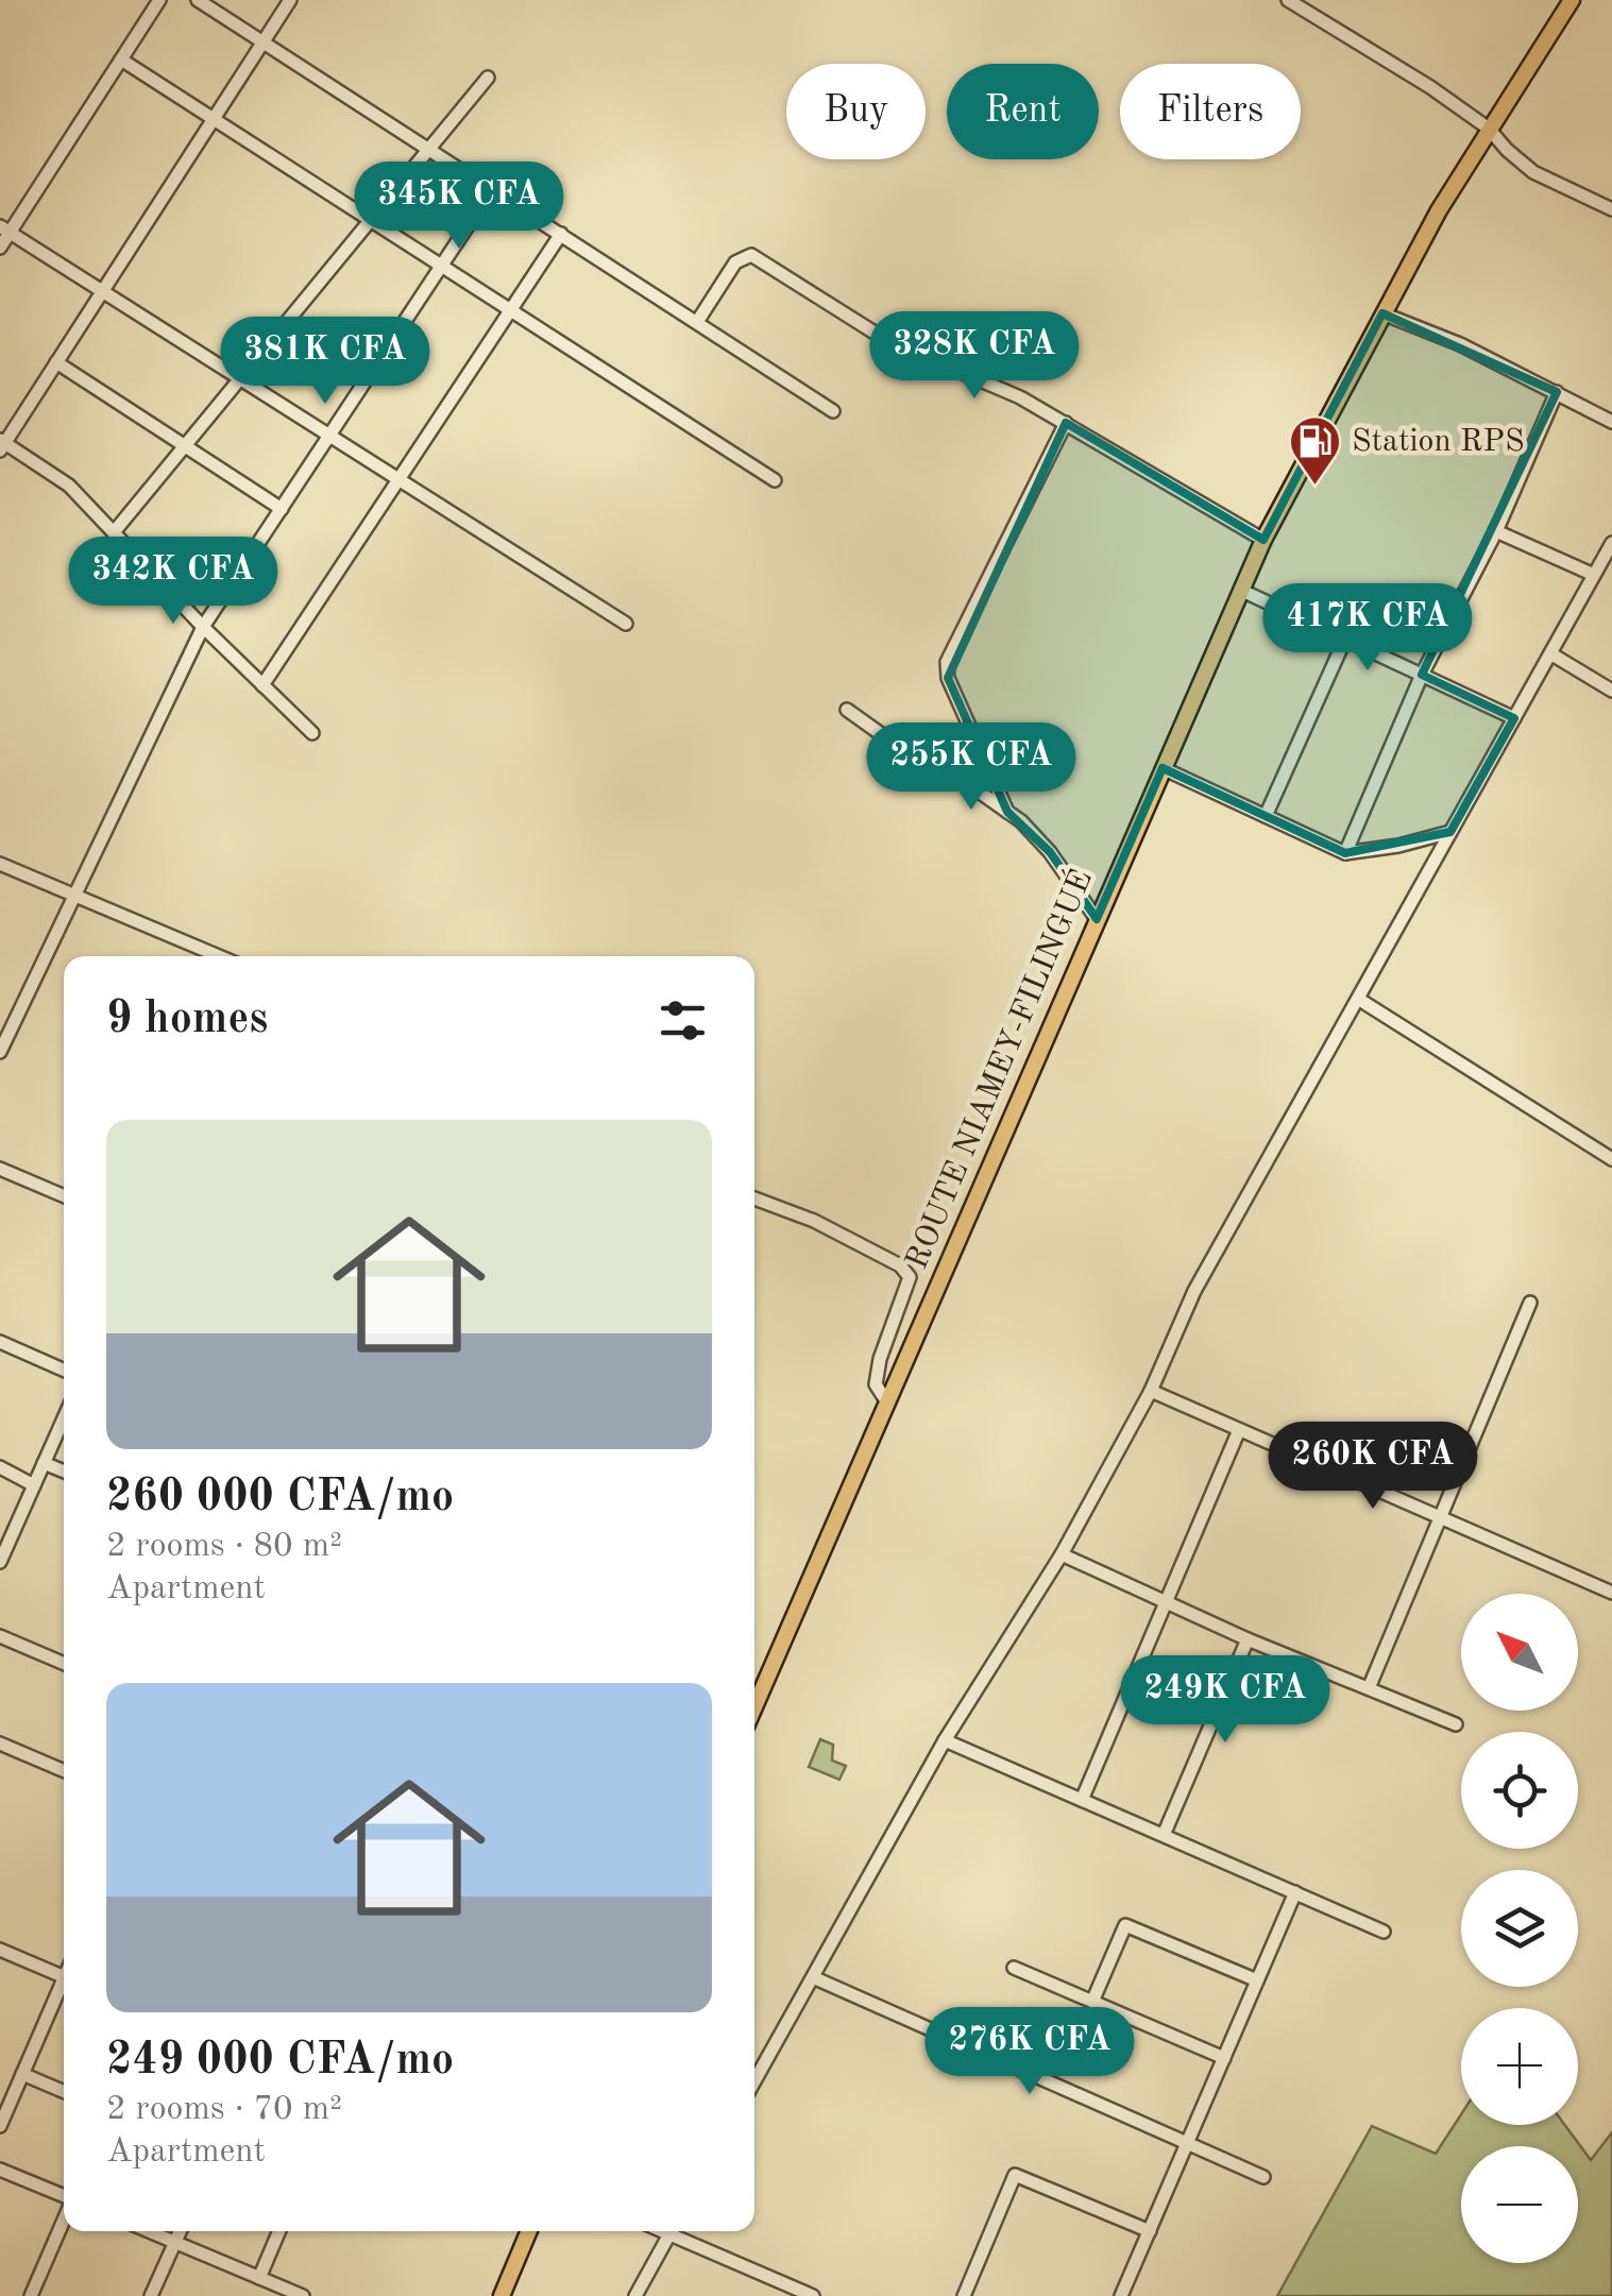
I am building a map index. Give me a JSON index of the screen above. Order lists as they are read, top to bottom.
{
  "streets": {
    "main road": ["ROUTE NIAMEY-FILINGUÉ"]
  },
  "places": {
    "fuel station": ["Station RPS"]
  },
  "north": "top left",
  "page": {
    "chip": ["Buy", "Rent", "Filters"],
    "price": [
      "345K CFA",
      "328K CFA",
      "381K CFA",
      "342K CFA",
      "417K CFA",
      "255K CFA",
      "260K CFA",
      "249K CFA",
      "276K CFA"
    ],
    "heading": "9 homes",
    "list": [
      {
        "name": "260 000 CFA/mo",
        "note": "2 rooms · 80 m² · Apartment"
      },
      {
        "name": "249 000 CFA/mo",
        "note": "2 rooms · 70 m² · Apartment"
      }
    ],
    "map_buttons": ["+", "−"]
  }
}
